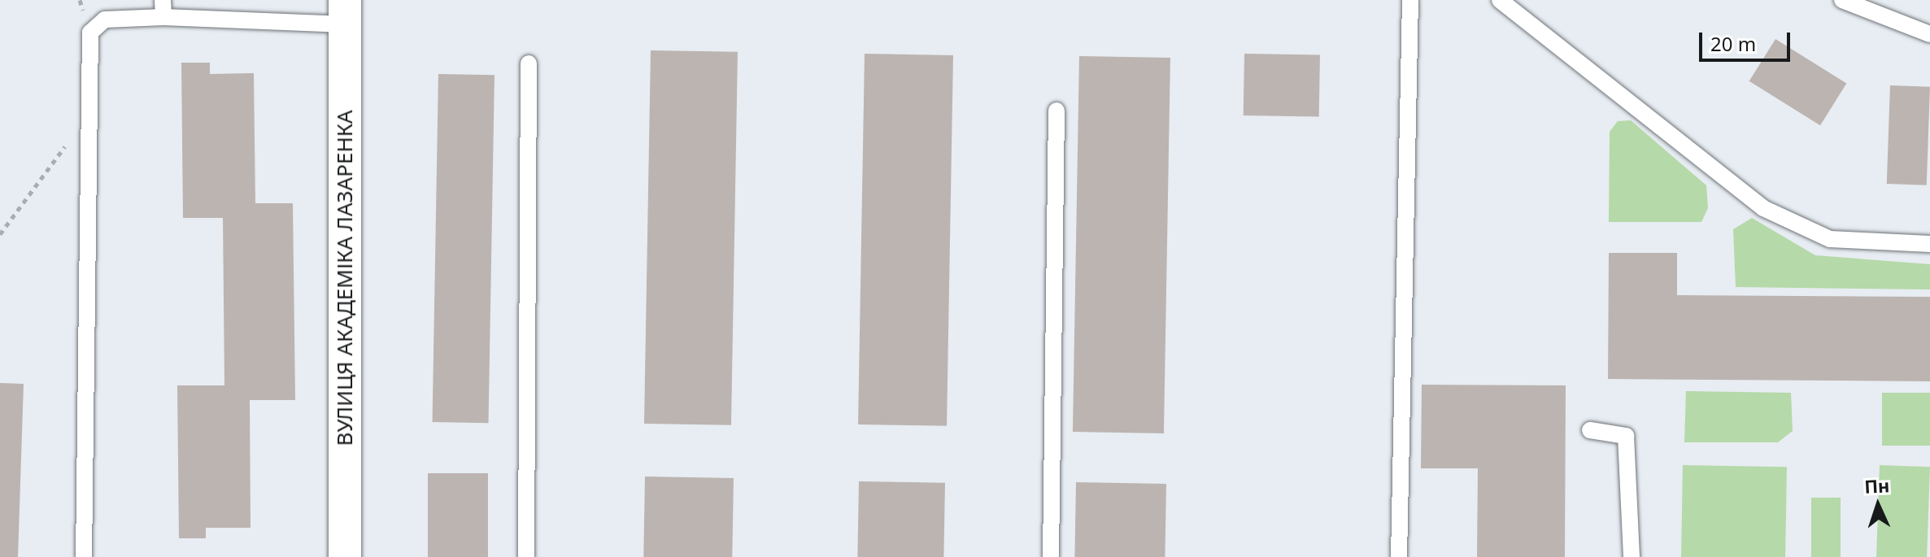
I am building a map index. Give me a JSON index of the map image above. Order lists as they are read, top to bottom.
{
  "streets": {
    "street": ["ВУЛИЦЯ АКАДЕМІКА ЛАЗАРЕНКА"]
  },
  "scale_bar": "20 m",
  "north": "top"
}
